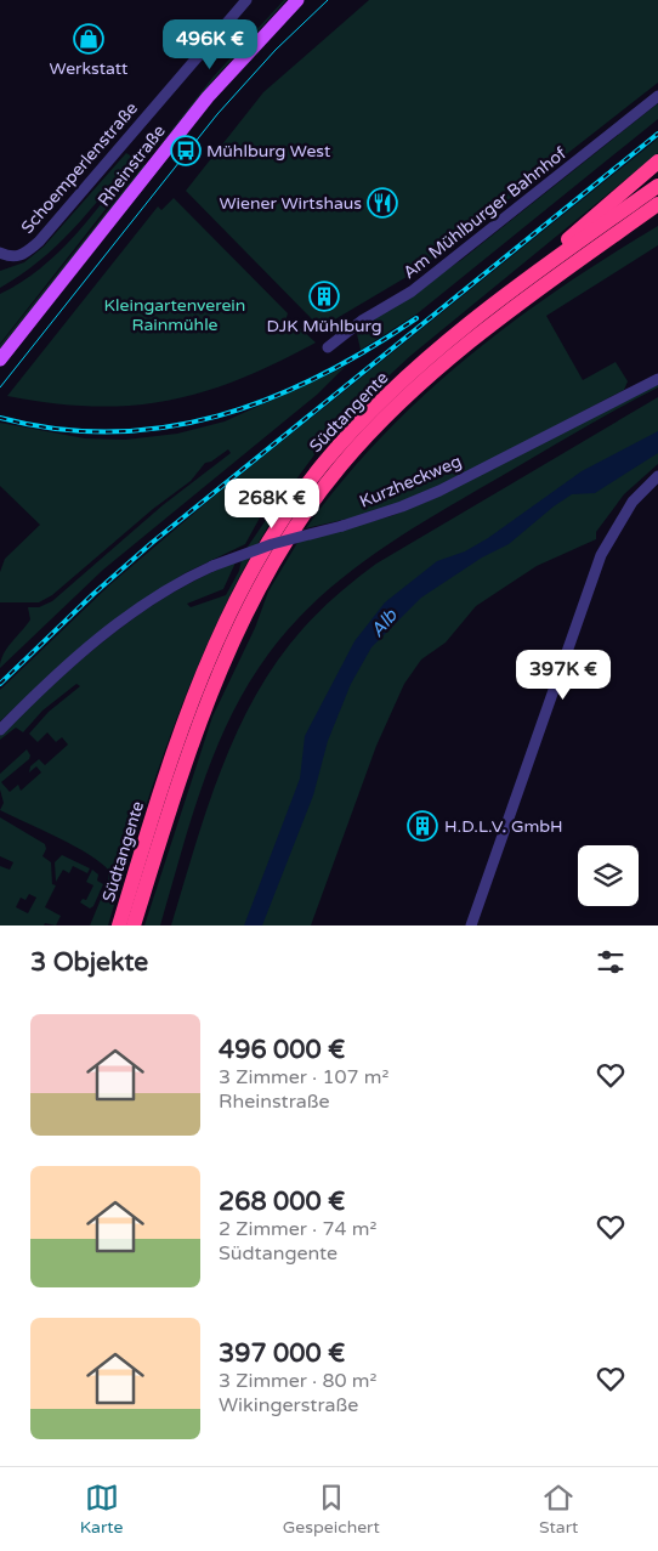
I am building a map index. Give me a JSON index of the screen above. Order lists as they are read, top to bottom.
{
  "streets": {
    "highway": ["Südtangente"],
    "main road": ["Rheinstraße"],
    "street": ["Schoemperlenstraße", "Am Mühlburger Bahnhof", "Kurzheckweg"]
  },
  "water": ["Alb"],
  "parks": ["Kleingartenverein Rainmühle"],
  "places": {
    "shop": ["Werkstatt"],
    "bus stop": ["Mühlburg West"],
    "restaurant": ["Wiener Wirtshaus"],
    "building": ["DJK Mühlburg", "H.D.L.V. GmbH"]
  },
  "page": {
    "price": ["496K €", "268K €", "397K €"],
    "heading": "3 Objekte",
    "list": [
      {
        "name": "496 000 €",
        "note": "3 Zimmer · 107 m² · Rheinstraße"
      },
      {
        "name": "268 000 €",
        "note": "2 Zimmer · 74 m² · Südtangente"
      },
      {
        "name": "397 000 €",
        "note": "3 Zimmer · 80 m² · Wikingerstraße"
      }
    ],
    "tabs": ["Karte", "Gespeichert", "Start"]
  }
}
